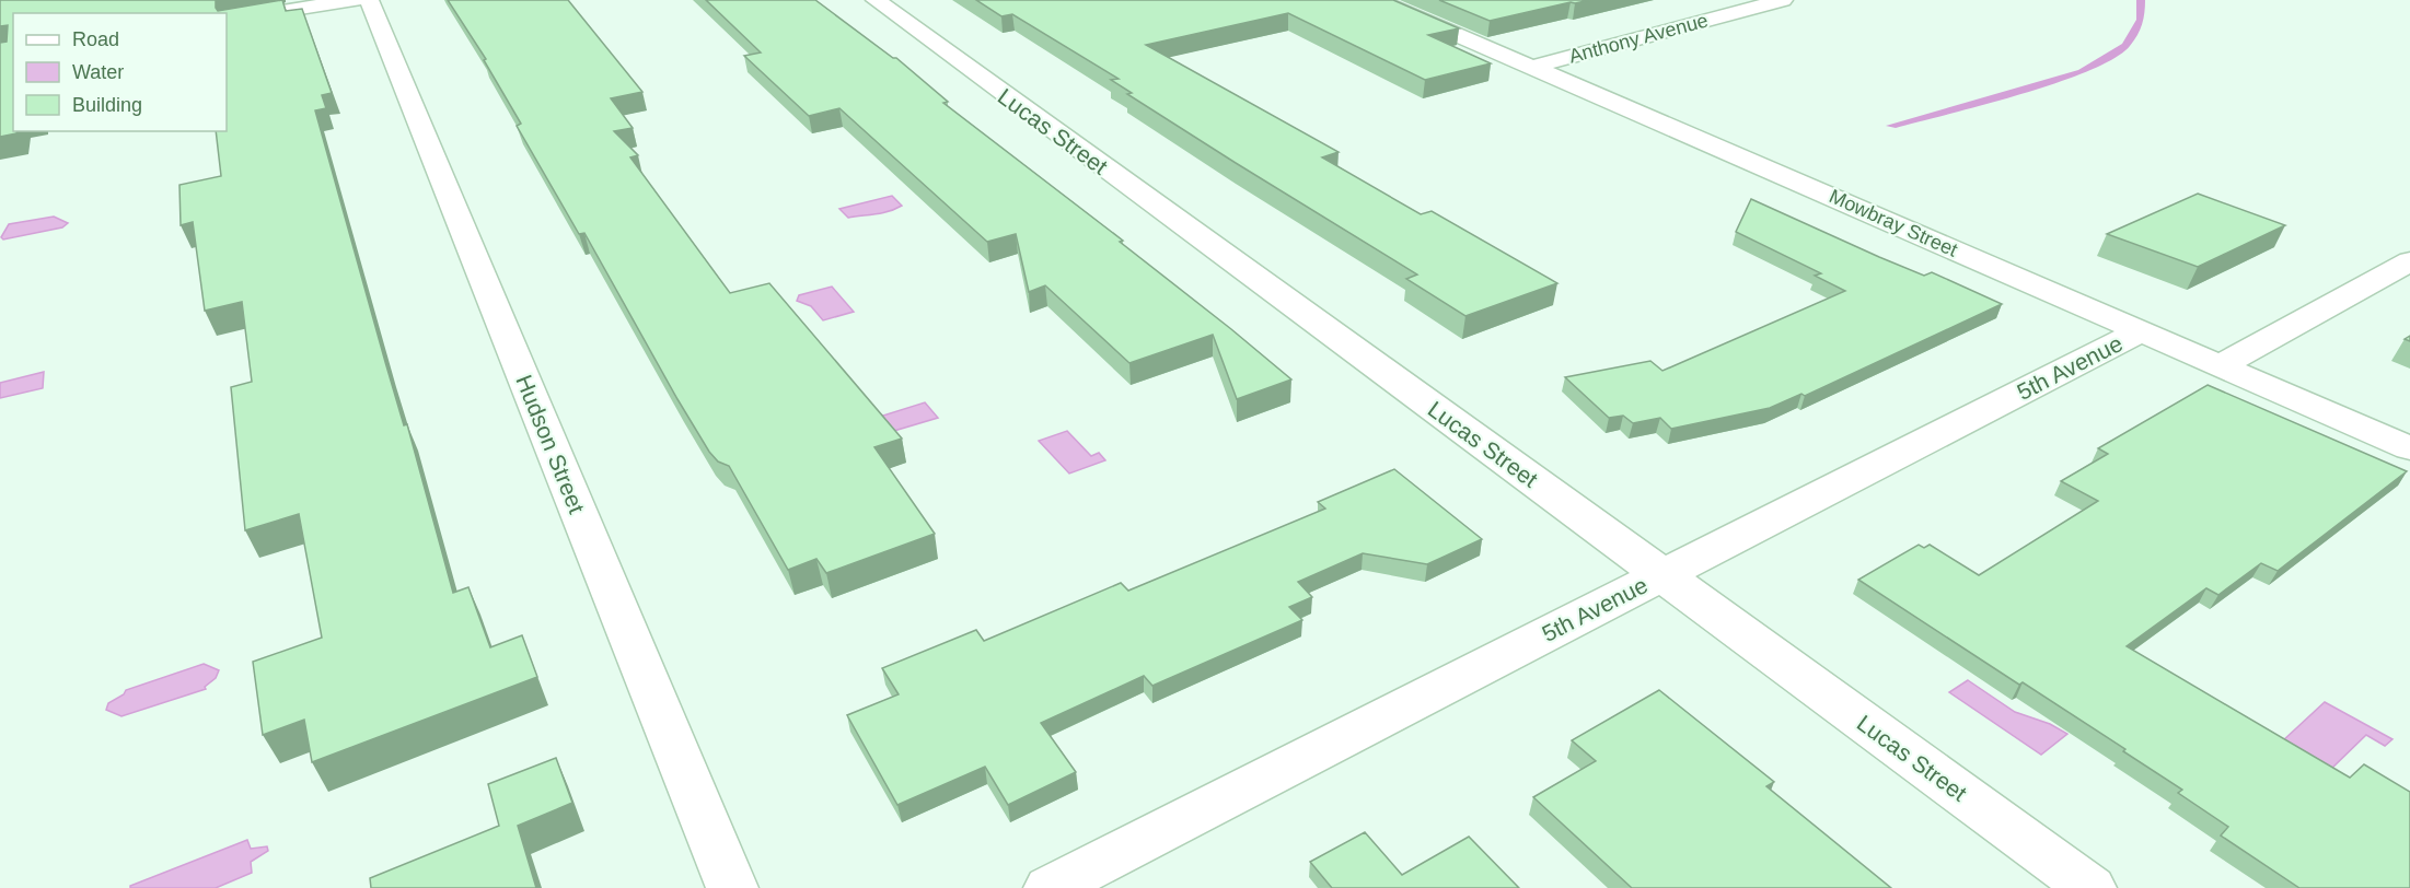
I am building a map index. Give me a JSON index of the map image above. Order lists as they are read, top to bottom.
{
  "streets": {
    "street": [
      "Anthony Avenue",
      "Lucas Street",
      "Mowbray Street",
      "5th Avenue",
      "Hudson Street"
    ]
  },
  "crossings": [
    ["Anthony Avenue", "Mowbray Street"],
    ["Lucas Street", "5th Avenue"],
    ["Mowbray Street", "5th Avenue"]
  ],
  "legend": ["Road", "Water", "Building"]
}
